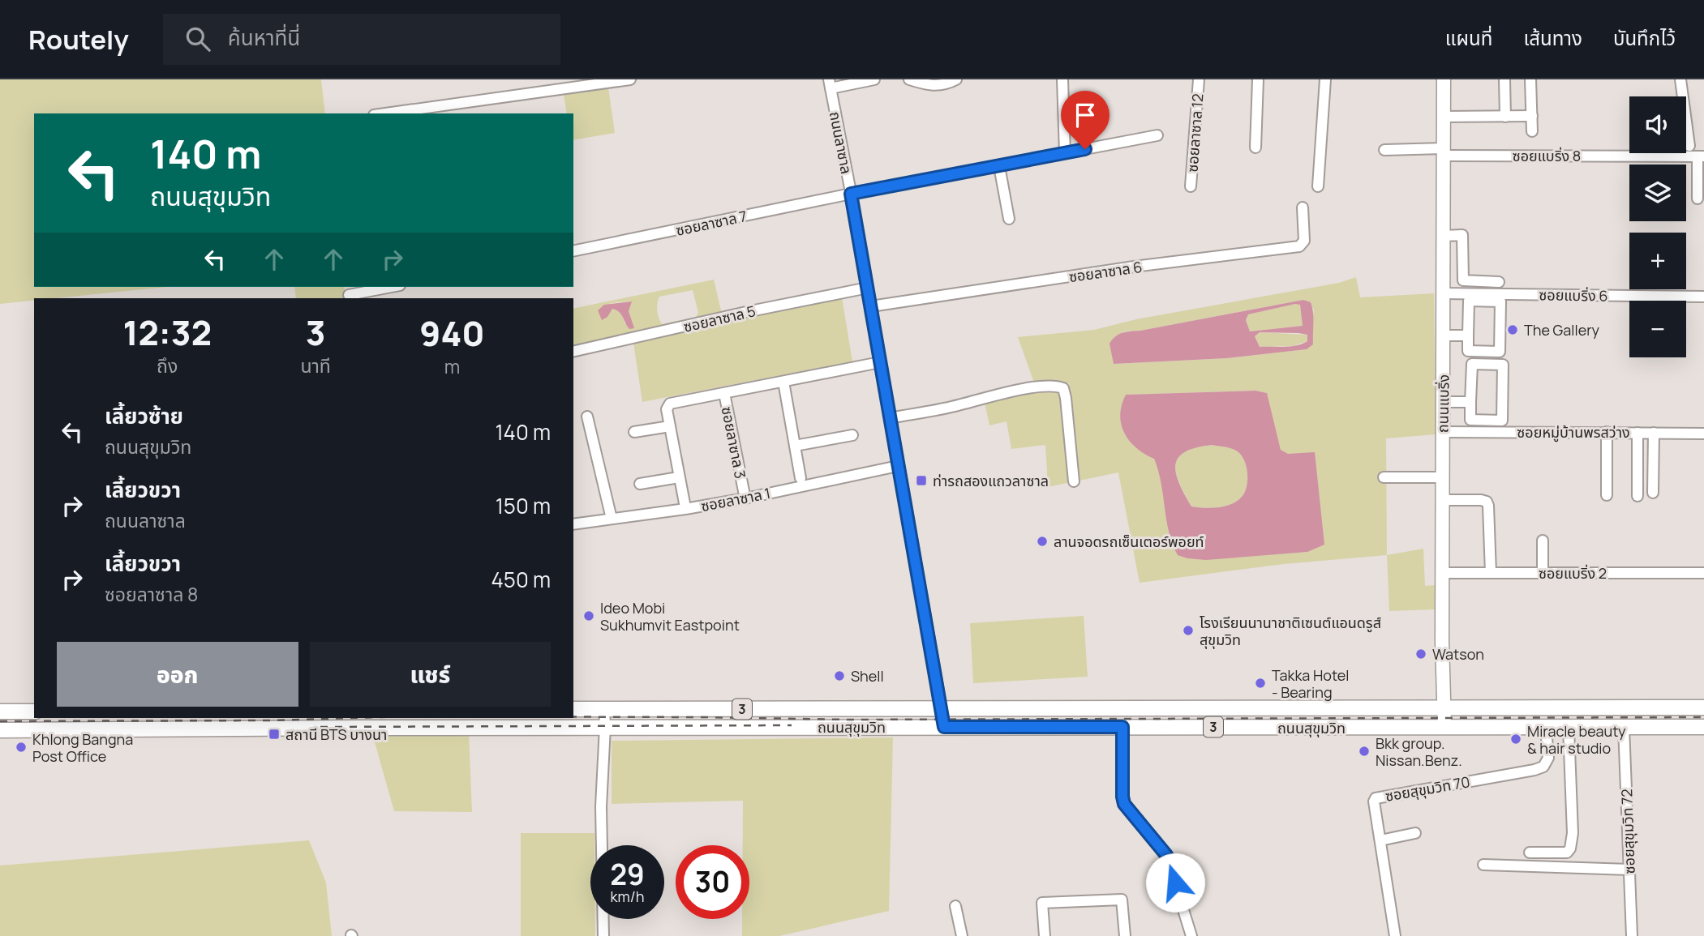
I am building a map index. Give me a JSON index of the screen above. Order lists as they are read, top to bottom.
{
  "streets": {
    "highway": ["3", "ถนนสุขุมวิท"],
    "main road": ["ถนนแบริ่ง"],
    "street": [
      "ซอยลาซาล 12",
      "ถนนลาซาล",
      "ซอยแบริ่ง 8",
      "ซอยลาซาล 7",
      "ซอยลาซาล 6",
      "ซอยแบริ่ง 6",
      "ซอยลาซาล 5",
      "ซอยหมู่บ้านพรสว่าง",
      "ซอยลาซาล 3",
      "ซอยลาซาล 1",
      "ซอยแบริ่ง 2",
      "ซอยสุขุมวิท 70",
      "ซอยสุขุมวิท 72"
    ]
  },
  "crossings": [
    ["ถนนลาซาล", "ซอยลาซาล 7"],
    ["ถนนลาซาล", "ซอยลาซาล 6"],
    ["ถนนลาซาล", "ซอยลาซาล 5"],
    ["ถนนลาซาล", "ซอยลาซาล 3"],
    ["ถนนลาซาล", "ซอยลาซาล 1"],
    ["ถนนลาซาล", "ถนนสุขุมวิท"],
    ["ซอยแบริ่ง 8", "ถนนแบริ่ง"],
    ["ซอยแบริ่ง 6", "ถนนแบริ่ง"],
    ["ถนนแบริ่ง", "ซอยหมู่บ้านพรสว่าง"],
    ["ถนนแบริ่ง", "ซอยแบริ่ง 2"],
    ["ถนนแบริ่ง", "ถนนสุขุมวิท"],
    ["ถนนสุขุมวิท", "ซอยสุขุมวิท 70"],
    ["ถนนสุขุมวิท", "ซอยสุขุมวิท 72"]
  ],
  "places": {
    "other": [
      "The Gallery",
      "ลานจอดรถเซ็นเตอร์พอยท์",
      "Ideo Mobi Sukhumvit Eastpoint",
      "โรงเรียนนานาชาติเซนต์แอนดรูส์ สุขุมวิท",
      "Watson",
      "Shell",
      "Takka Hotel - Bearing",
      "Miracle beauty & hair studio",
      "Khlong Bangna Post Office",
      "Bkk group. Nissan.Benz."
    ],
    "transit": ["ท่ารถสองแถวลาซาล", "สถานี BTS บางนา"]
  },
  "page": {
    "header": "Routely",
    "search": "ค้นหาที่นี่",
    "nav": ["แผนที่", "เส้นทาง", "บันทึกไว้"],
    "map_buttons": ["+", "−"],
    "turn": ["140 m", "ถนนสุขุมวิท"],
    "eta": [
      "12:32",
      "ถึง",
      "3",
      "นาที",
      "940",
      "m"
    ],
    "list": [
      {
        "name": "เลี้ยวซ้าย",
        "note": "ถนนสุขุมวิท",
        "value": "140 m"
      },
      {
        "name": "เลี้ยวขวา",
        "note": "ถนนลาซาล",
        "value": "150 m"
      },
      {
        "name": "เลี้ยวขวา",
        "note": "ซอยลาซาล 8",
        "value": "450 m"
      }
    ],
    "buttons": ["ออก", "แชร์"],
    "speed": "29 km/h",
    "limit": "30"
  }
}
